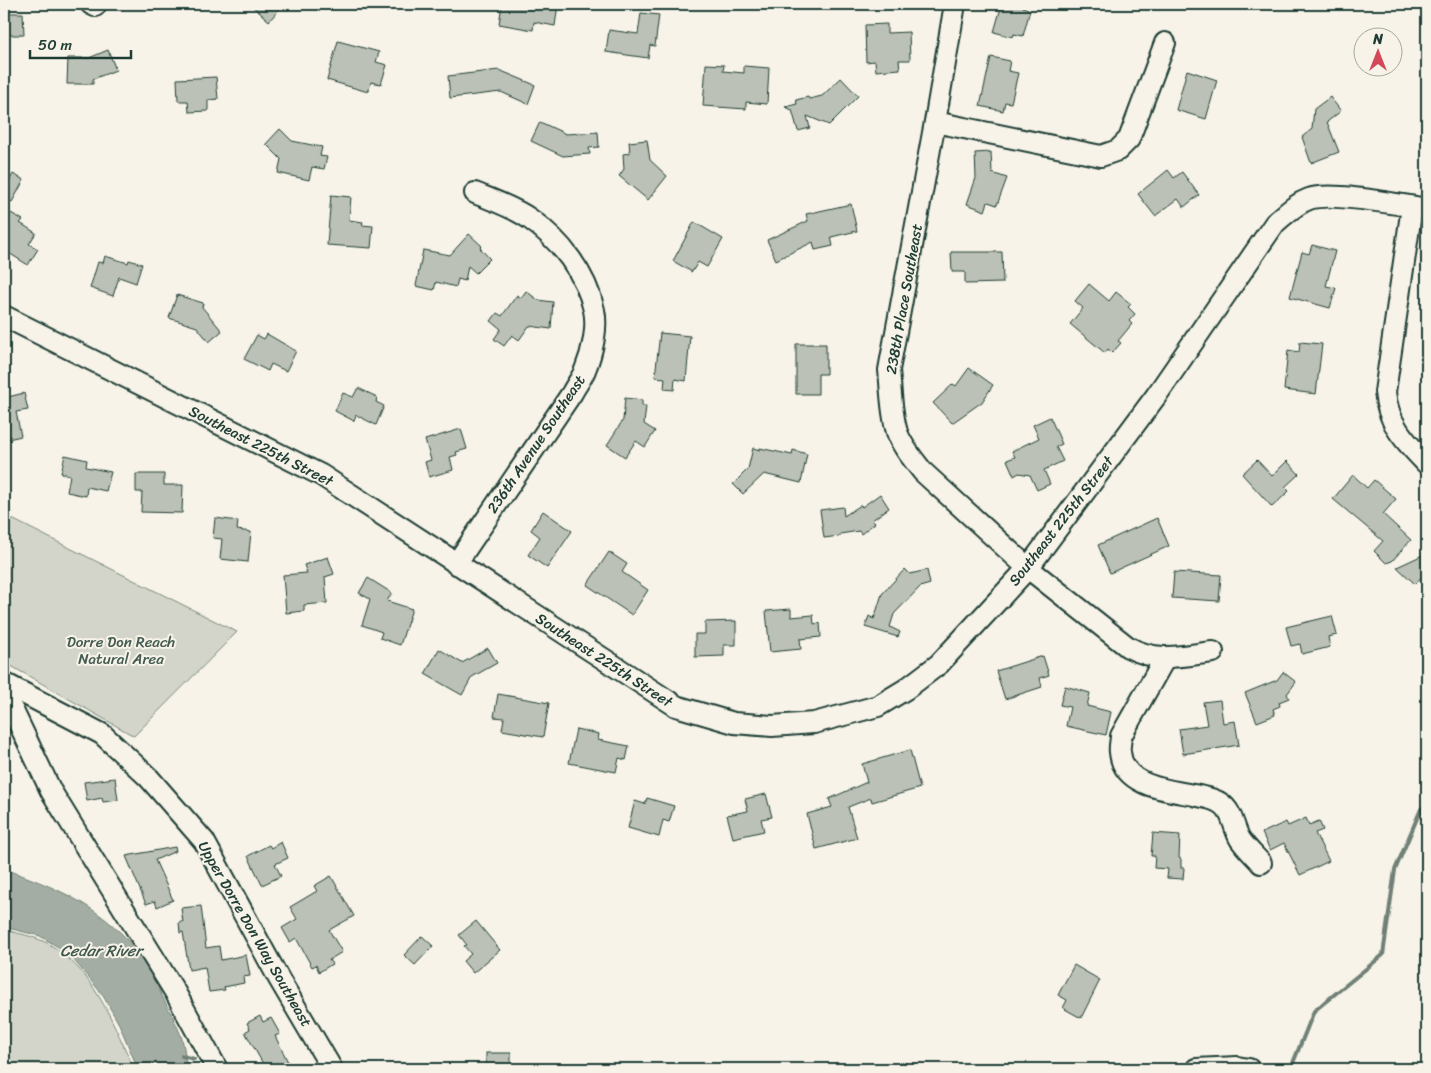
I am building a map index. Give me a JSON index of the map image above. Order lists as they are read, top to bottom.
{
  "streets": {
    "street": [
      "238th Place Southeast",
      "236th Avenue Southeast",
      "Southeast 225th Street",
      "Upper Dorre Don Way Southeast"
    ]
  },
  "crossings": [
    ["238th Place Southeast", "Southeast 225th Street"],
    ["236th Avenue Southeast", "Southeast 225th Street"]
  ],
  "water": ["Cedar River"],
  "parks": ["Dorre Don Reach Natural Area"],
  "scale_bar": "50 m",
  "north": "top"
}
